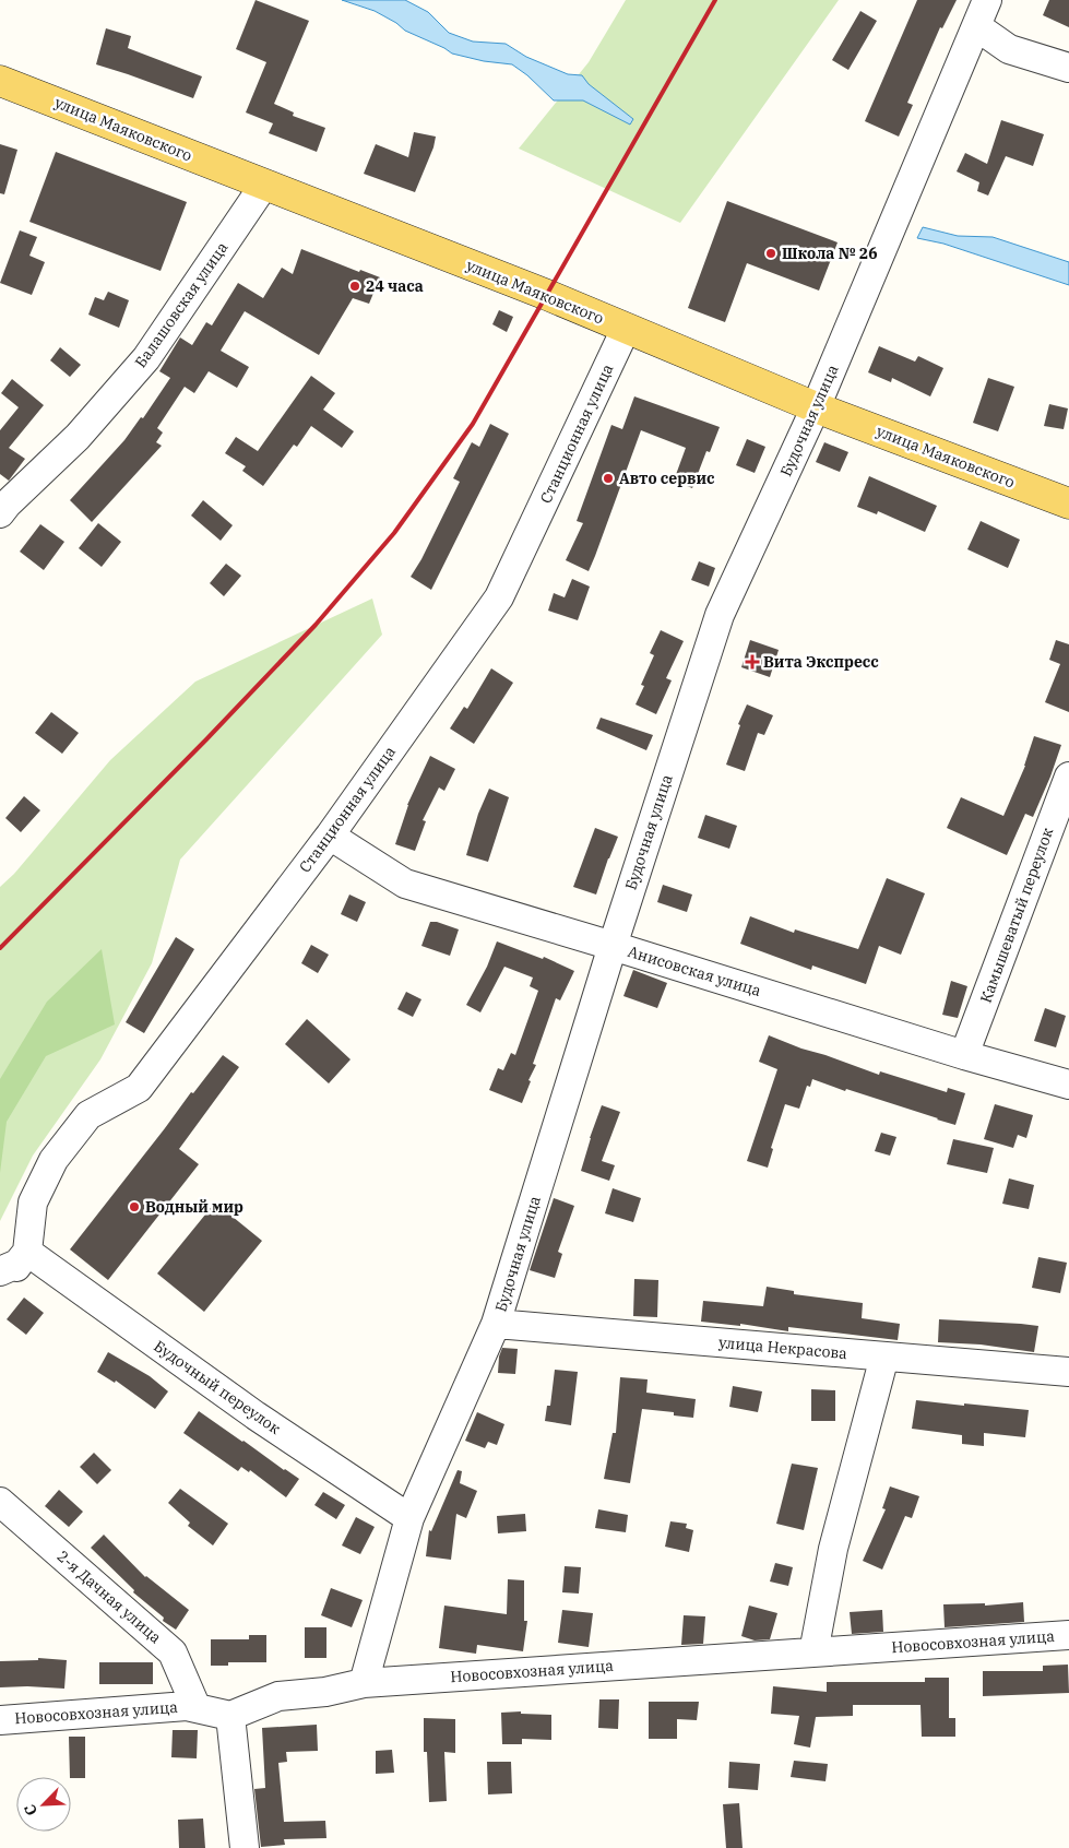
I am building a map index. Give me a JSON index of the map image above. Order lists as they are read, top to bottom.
{
  "streets": {
    "main road": ["улица Маяковского"],
    "street": [
      "Балашовская улица",
      "Будочная улица",
      "Станционная улица",
      "Камышеватый переулок",
      "Анисовская улица",
      "улица Некрасова",
      "Будочный переулок",
      "2-я Дачная улица",
      "Новосовхозная улица"
    ]
  },
  "crossings": [
    ["улица Маяковского", "Балашовская улица"],
    ["улица Маяковского", "Будочная улица"],
    ["улица Маяковского", "Станционная улица"],
    ["Будочная улица", "Анисовская улица"],
    ["Будочная улица", "улица Некрасова"],
    ["Будочная улица", "Будочный переулок"],
    ["Будочная улица", "Новосовхозная улица"],
    ["Станционная улица", "Анисовская улица"],
    ["Станционная улица", "Будочный переулок"],
    ["Камышеватый переулок", "Анисовская улица"],
    ["2-я Дачная улица", "Новосовхозная улица"]
  ],
  "places": {
    "other": [
      "Школа № 26",
      "24 часа",
      "Авто сервис",
      "Водный мир"
    ],
    "health": ["Вита Экспресс"]
  },
  "north": "bottom left"
}
